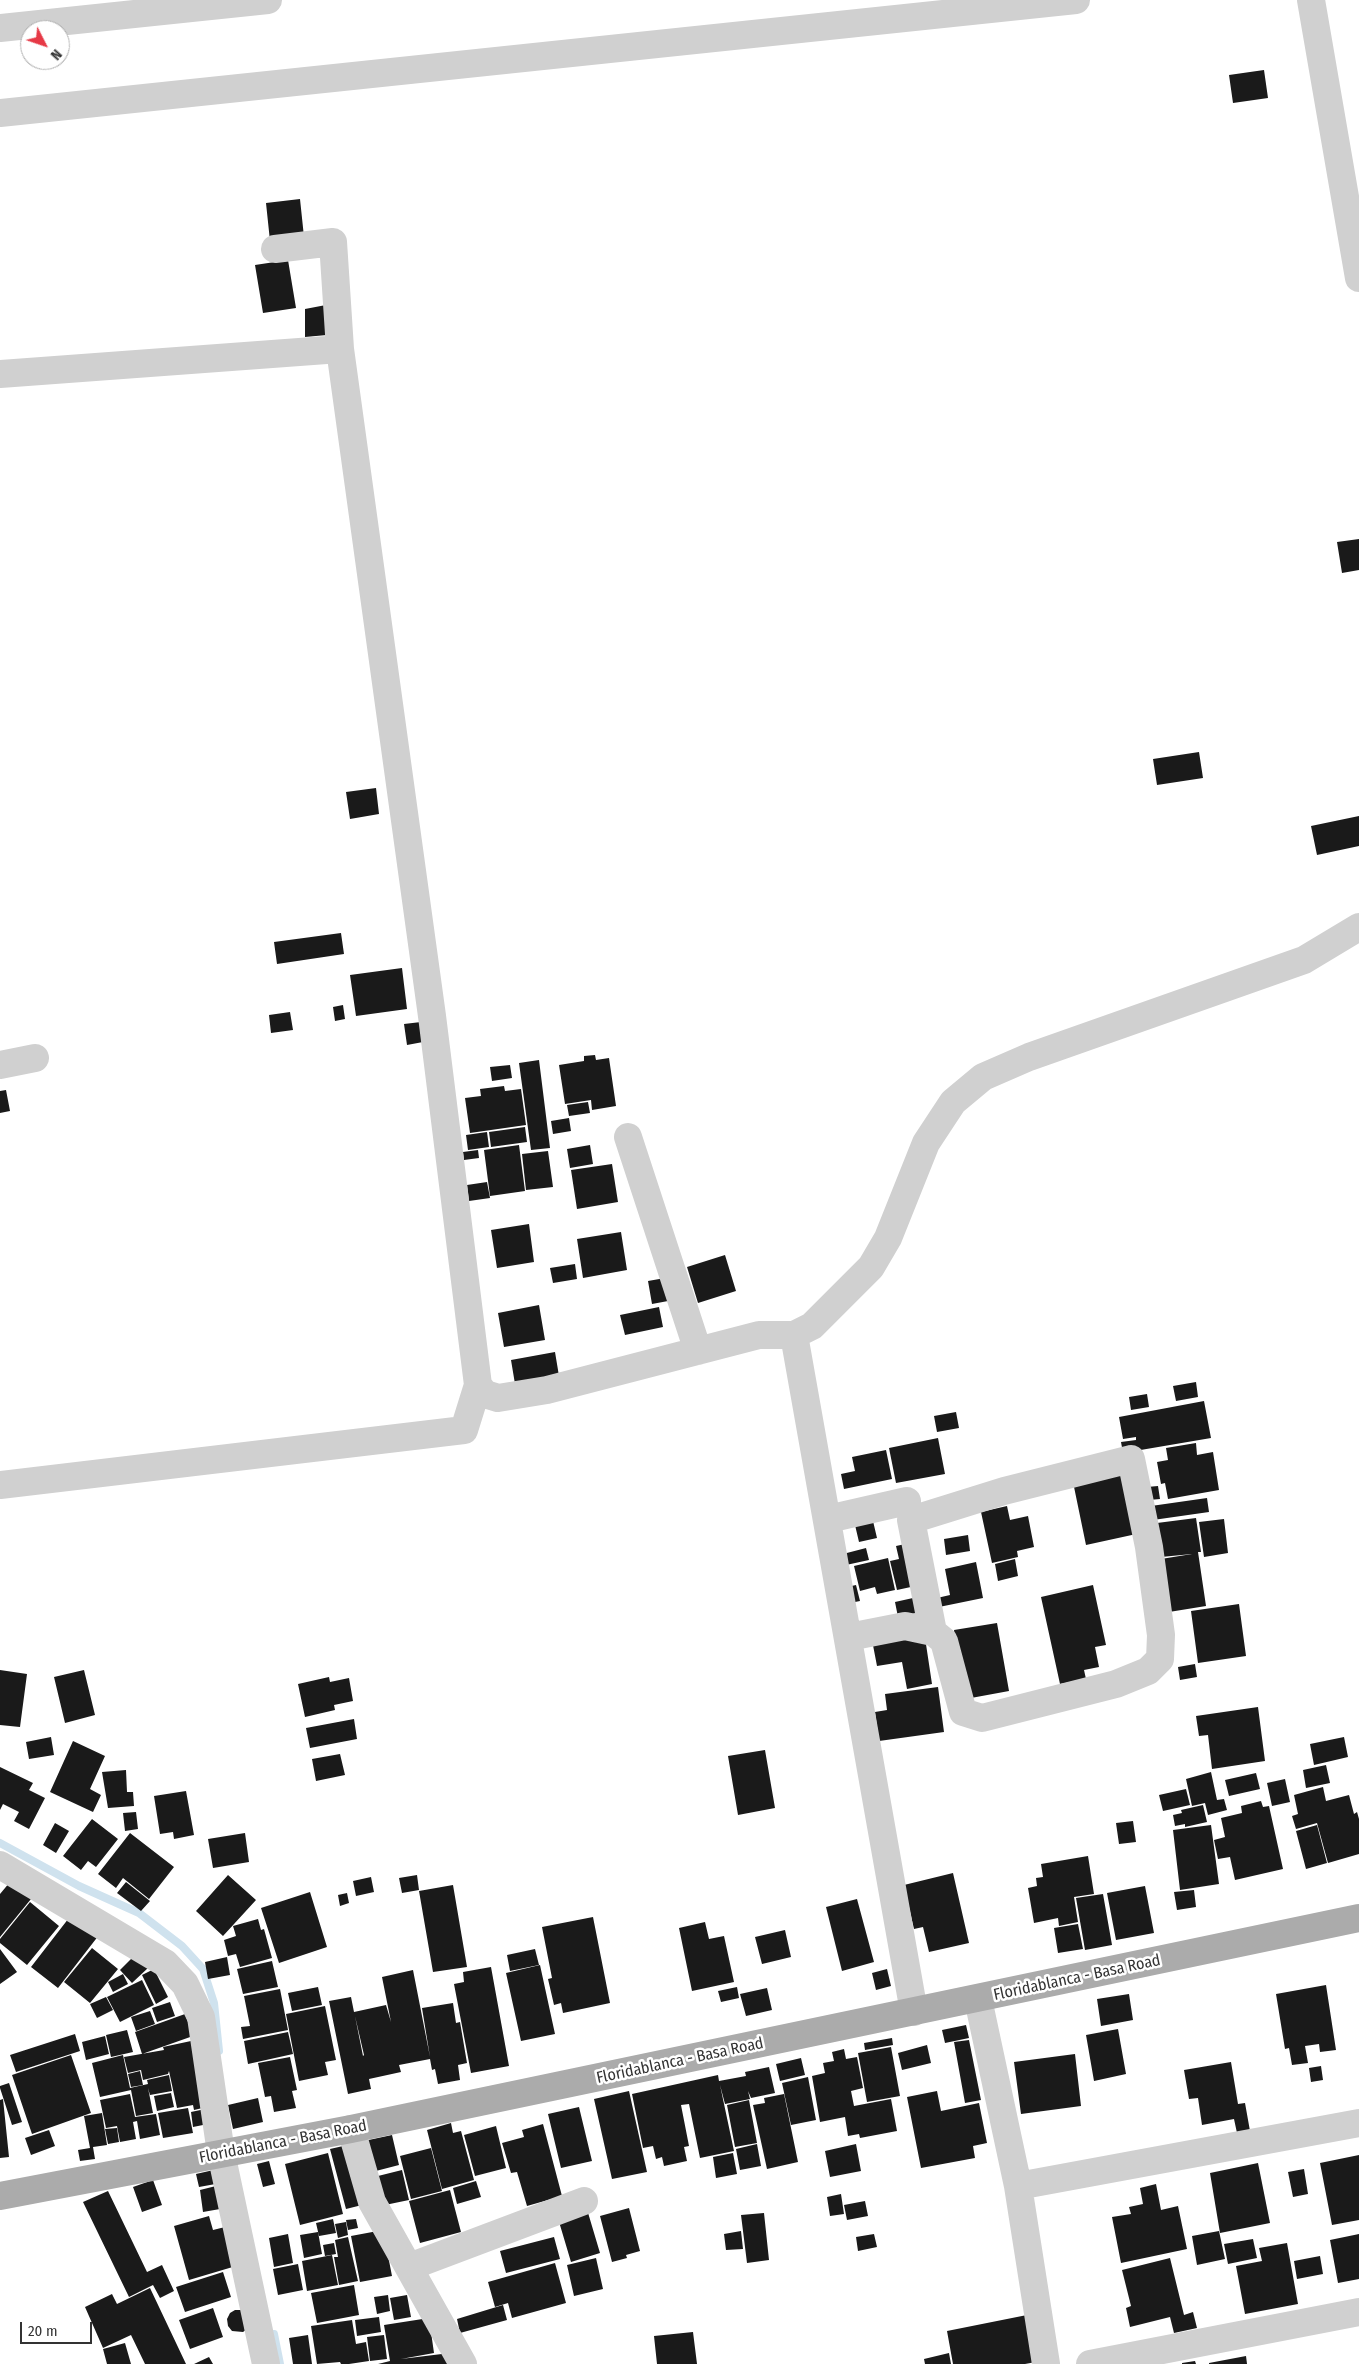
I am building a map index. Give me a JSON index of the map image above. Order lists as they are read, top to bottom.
{
  "streets": {
    "main road": ["Floridablanca - Basa Road"]
  },
  "scale_bar": "20 m",
  "north": "bottom right"
}
